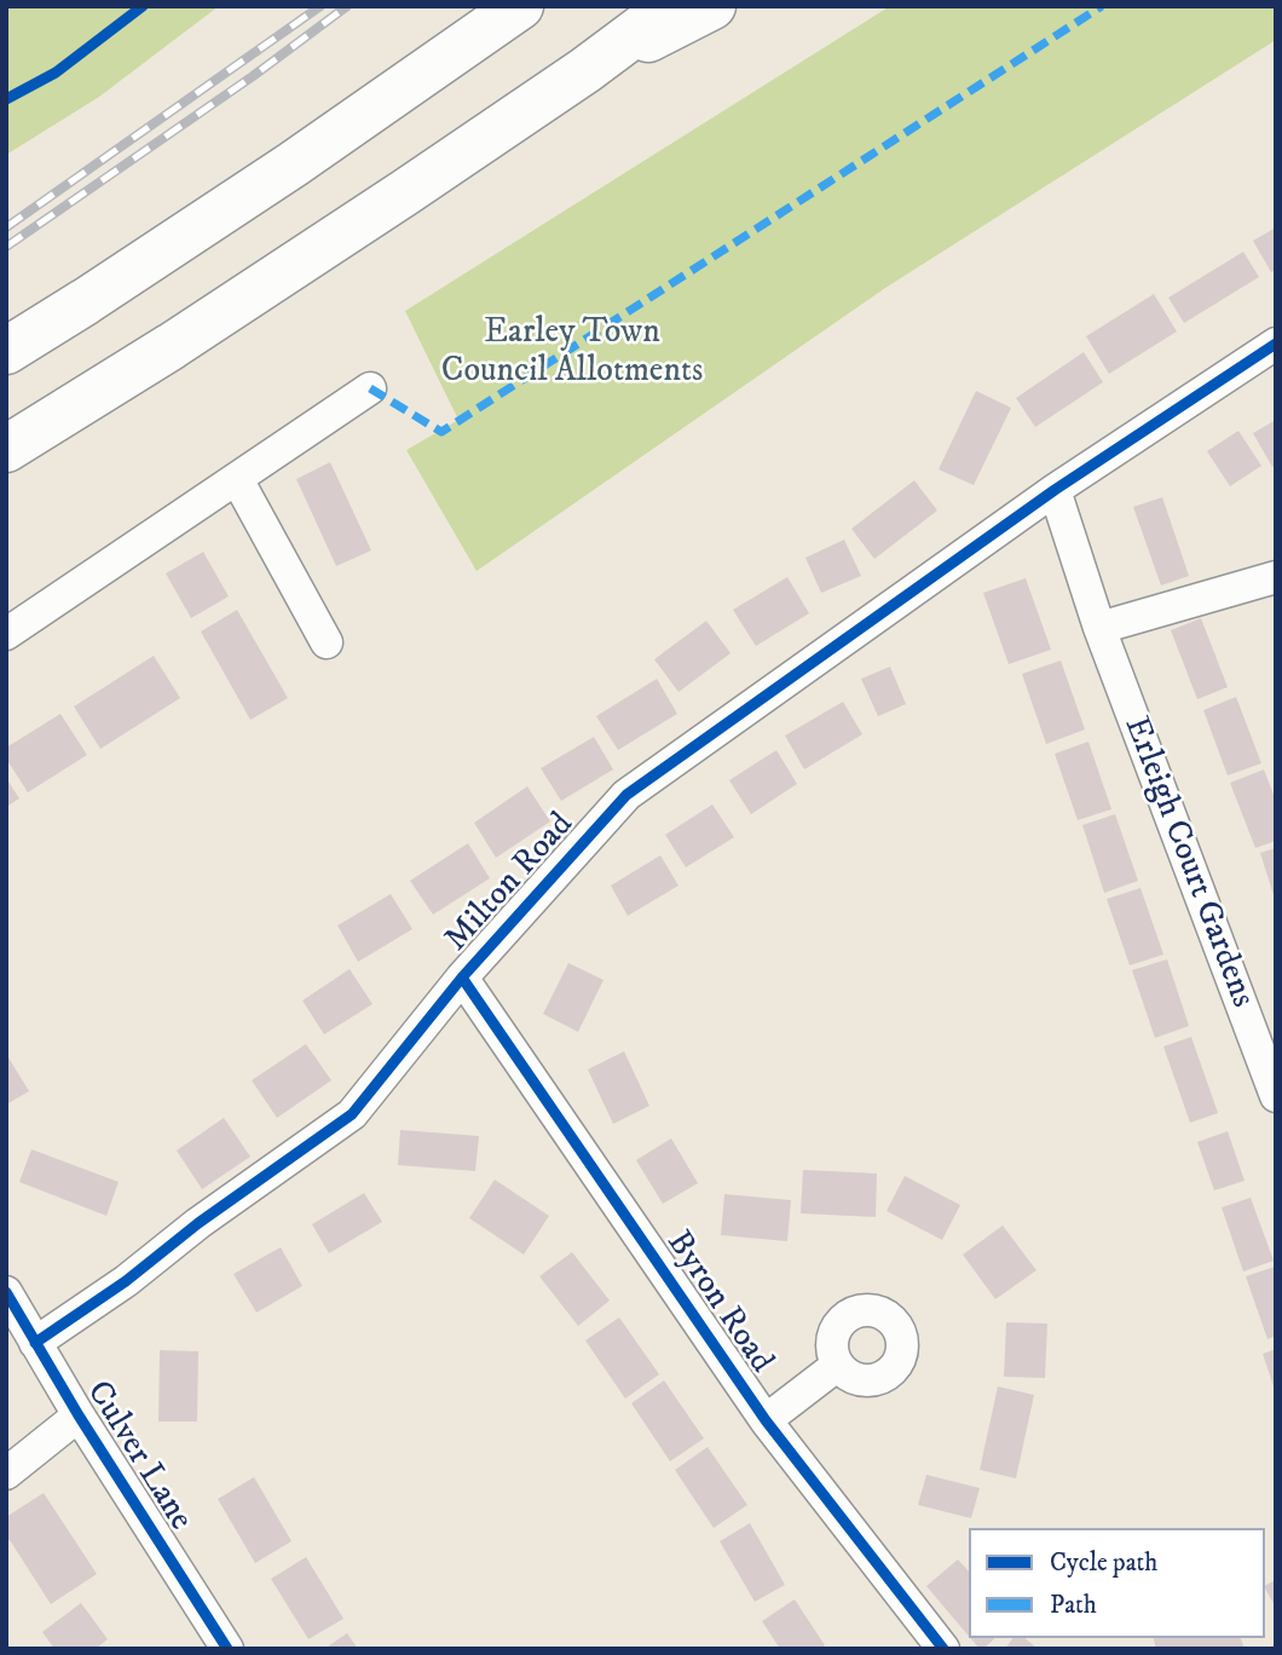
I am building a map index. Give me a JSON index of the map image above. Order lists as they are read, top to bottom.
{
  "streets": {
    "street": [
      "Erleigh Court Gardens",
      "Milton Road",
      "Byron Road",
      "Culver Lane"
    ]
  },
  "crossings": [
    ["Erleigh Court Gardens", "Milton Road"],
    ["Milton Road", "Byron Road"],
    ["Milton Road", "Culver Lane"]
  ],
  "parks": ["Earley Town Council Allotments"],
  "legend": ["Cycle path", "Path"]
}
